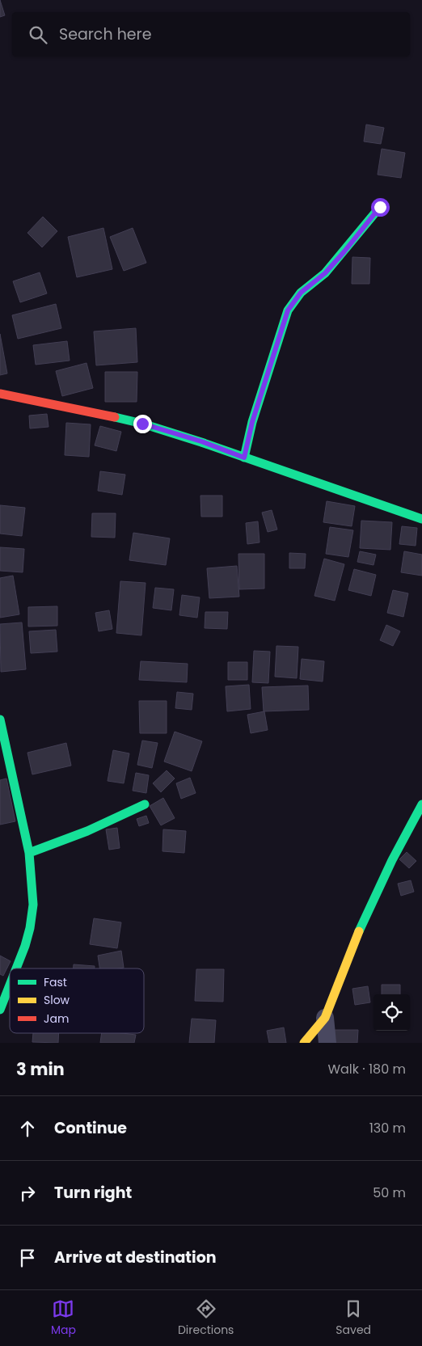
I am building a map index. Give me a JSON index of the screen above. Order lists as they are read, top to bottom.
{
  "legend": ["Fast", "Slow", "Jam"],
  "page": {
    "search": "Search here",
    "heading": ["3 min", "Walk · 180 m"],
    "list": [
      ["Continue", "130 m"],
      ["Turn right", "50 m"],
      "Arrive at destination"
    ],
    "nav": ["Map", "Directions", "Saved"]
  }
}
